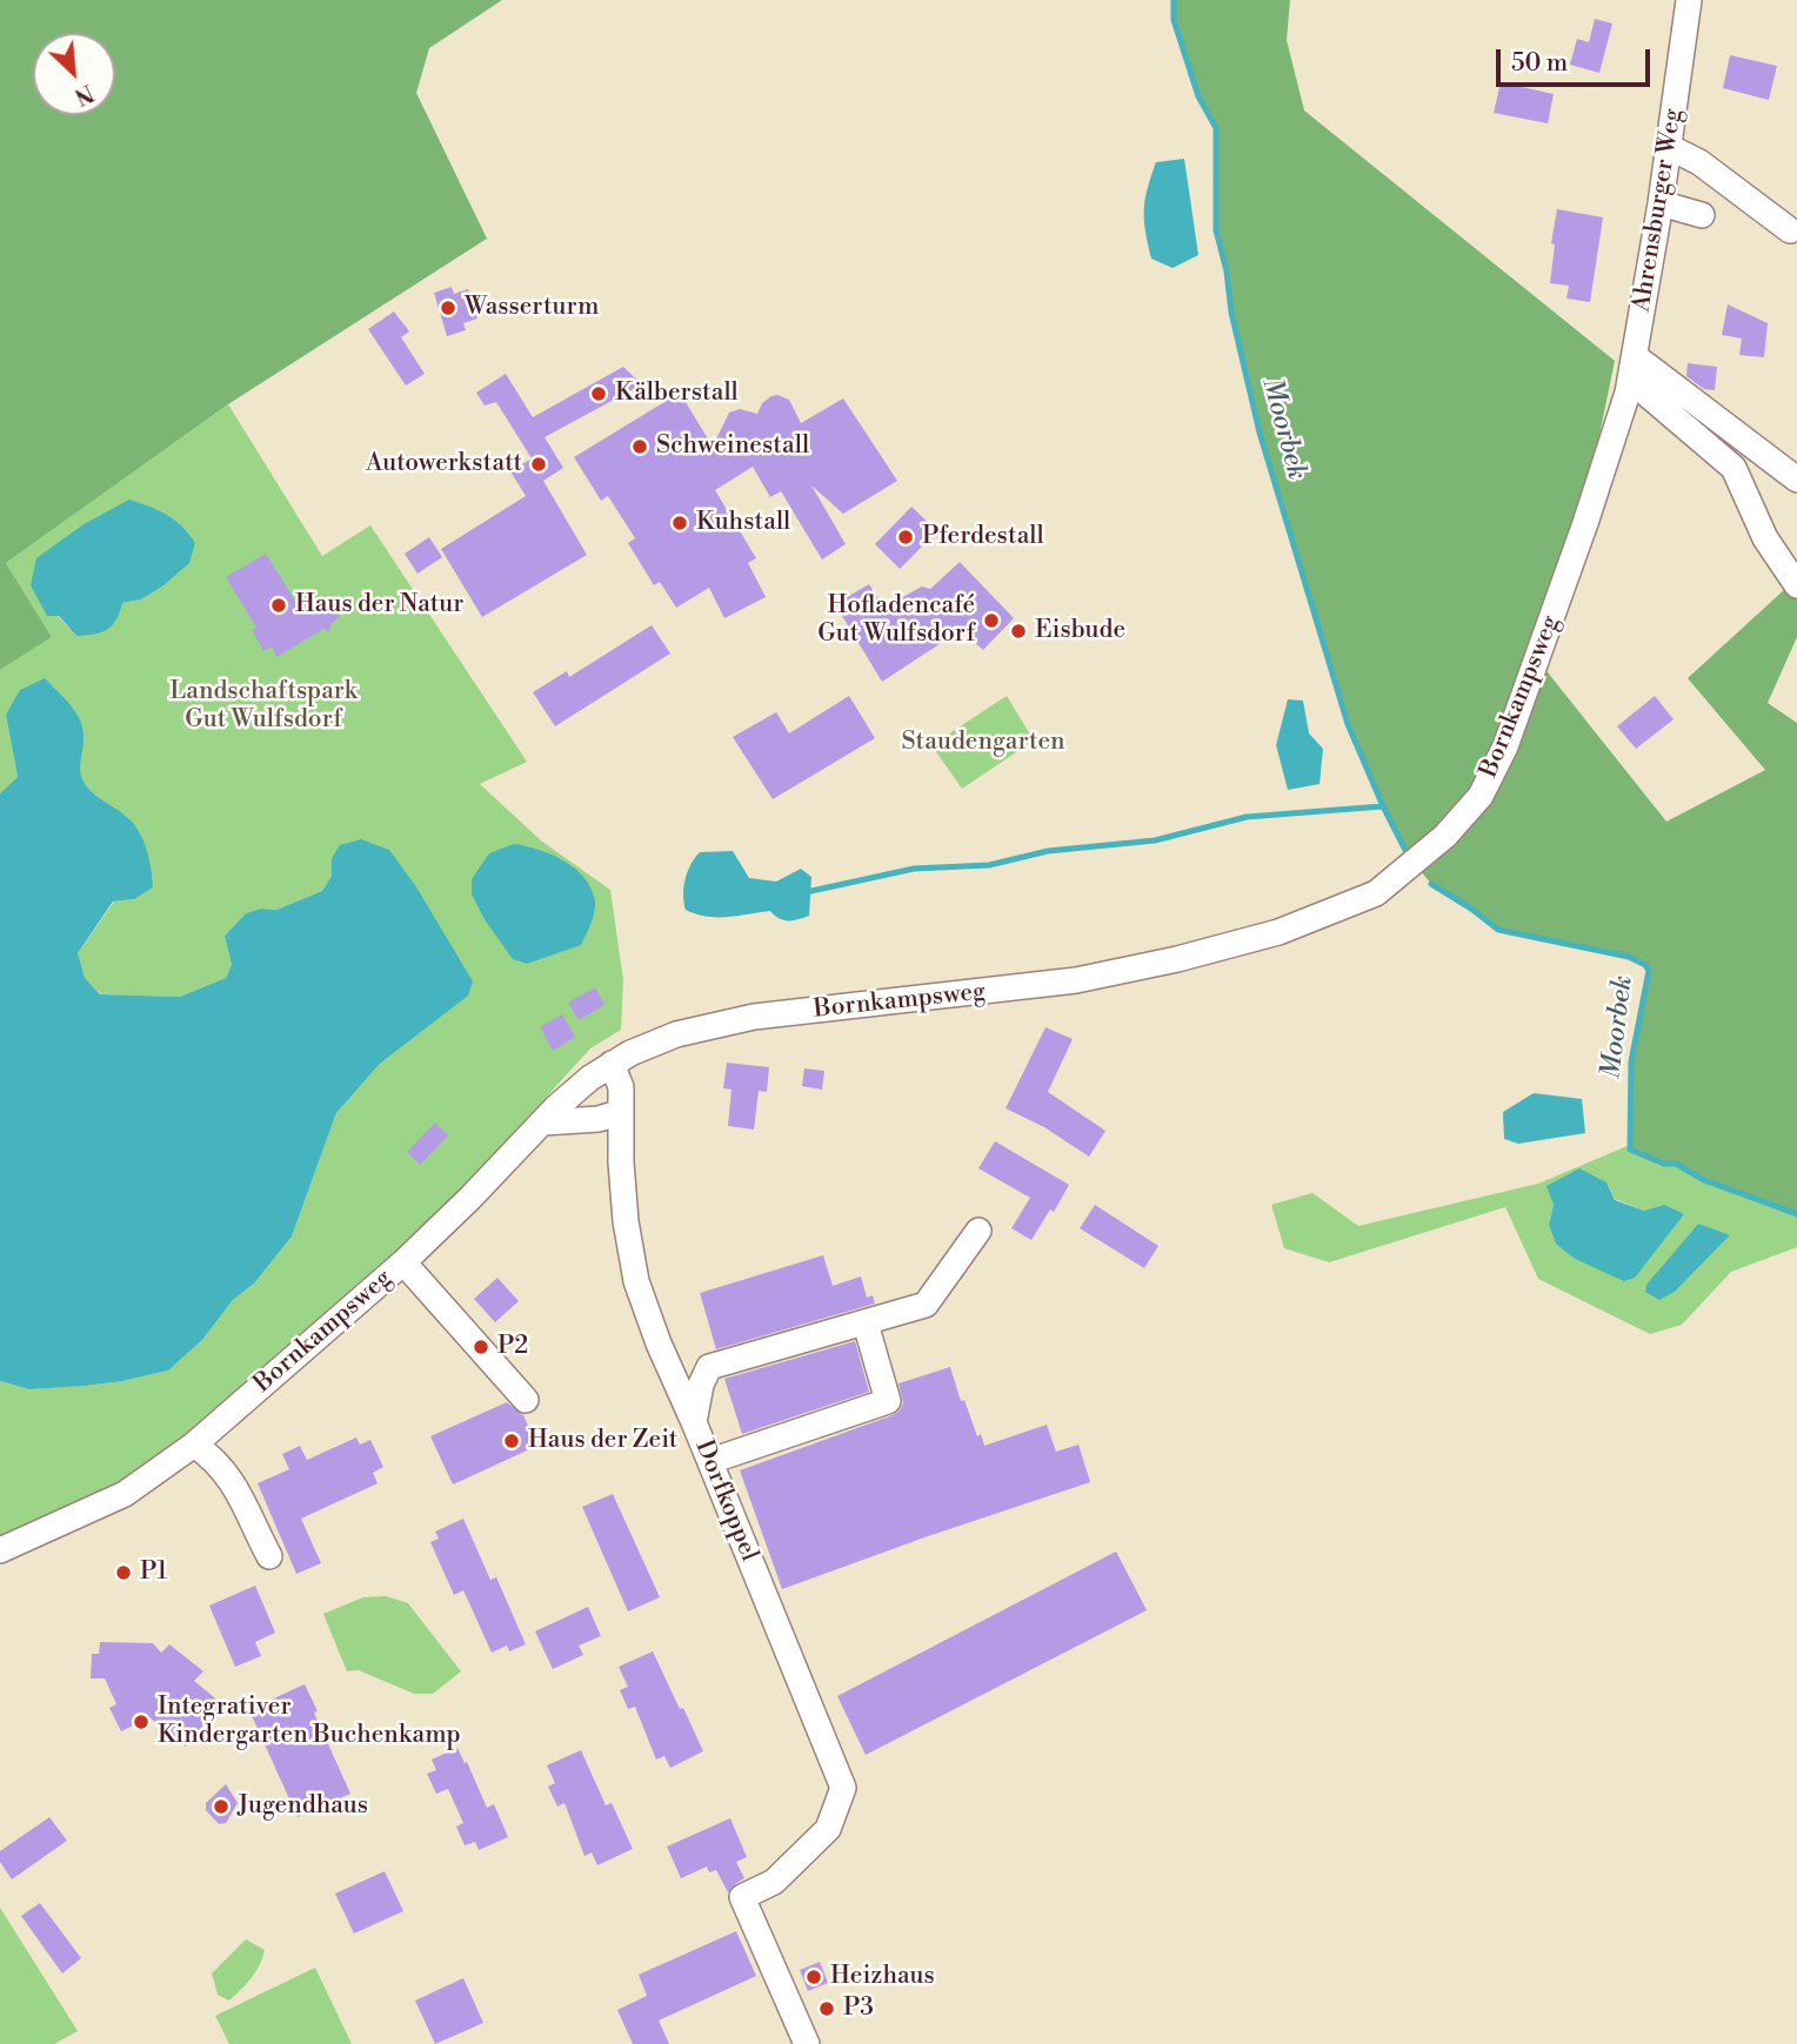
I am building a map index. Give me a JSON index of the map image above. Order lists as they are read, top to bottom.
{
  "streets": {
    "street": ["Ahrensburger Weg", "Bornkampsweg", "Dorfkoppel"]
  },
  "crossings": [
    ["Ahrensburger Weg", "Bornkampsweg"],
    ["Bornkampsweg", "Dorfkoppel"]
  ],
  "water": ["Moorbek"],
  "parks": ["Landschaftspark Gut Wulfsdorf", "Staudengarten"],
  "places": [
    "Wasserturm",
    "Kälberstall",
    "Schweinestall",
    "Autowerkstatt",
    "Kuhstall",
    "Pferdestall",
    "Haus der Natur",
    "Hofladencafé Gut Wulfsdorf",
    "Eisbude",
    "P2",
    "Haus der Zeit",
    "P1",
    "Integrativer Kindergarten Buchenkamp",
    "Jugendhaus",
    "Heizhaus",
    "P3"
  ],
  "scale_bar": "50 m",
  "north": "bottom right"
}
